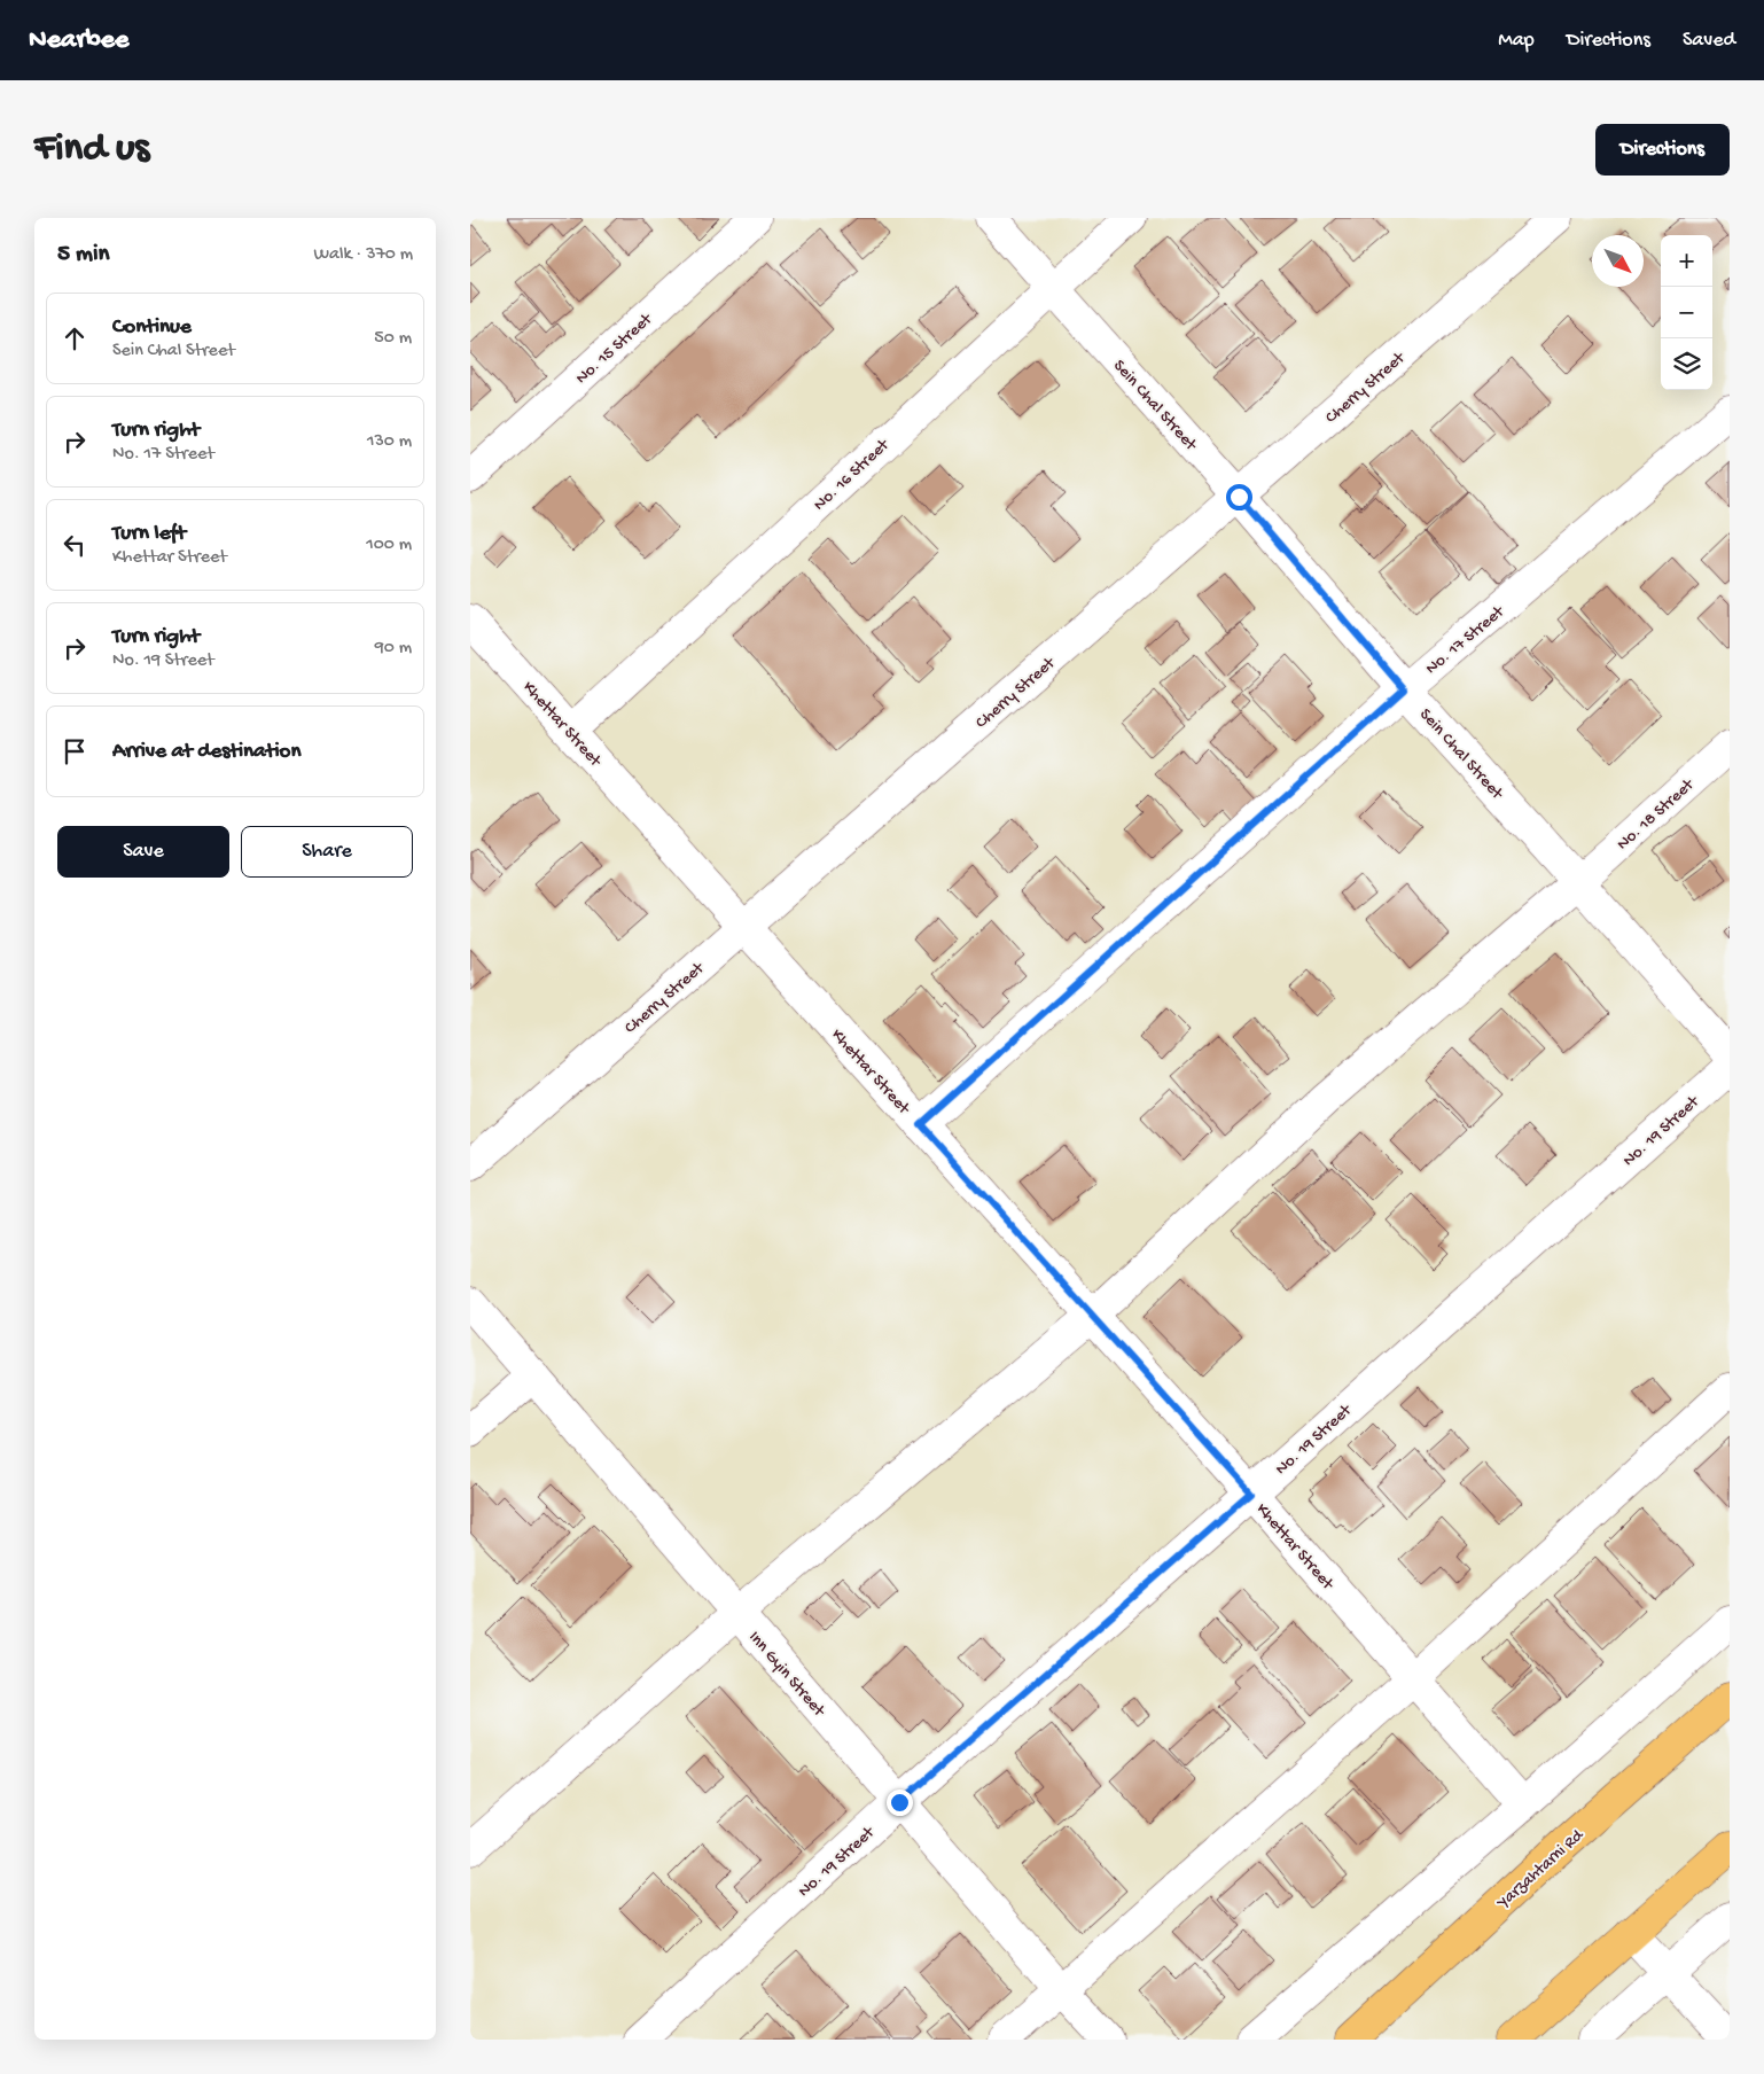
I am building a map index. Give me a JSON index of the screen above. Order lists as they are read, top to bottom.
{
  "streets": {
    "main road": ["Yarzahtarni Rd"],
    "street": [
      "No. 15 Street",
      "Cherry Street",
      "Sein Chal Street",
      "No. 16 Street",
      "No. 17 Street",
      "Khettar Street",
      "No. 18 Street",
      "No. 19 Street",
      "Inn Gyin Street"
    ]
  },
  "crossings": [
    ["Cherry Street", "Sein Chal Street"],
    ["Cherry Street", "Khettar Street"],
    ["Sein Chal Street", "No. 16 Street"],
    ["Sein Chal Street", "No. 17 Street"],
    ["Sein Chal Street", "No. 18 Street"],
    ["No. 16 Street", "Khettar Street"],
    ["No. 17 Street", "Khettar Street"],
    ["Khettar Street", "No. 18 Street"],
    ["Khettar Street", "No. 19 Street"],
    ["No. 18 Street", "Inn Gyin Street"],
    ["No. 19 Street", "Inn Gyin Street"]
  ],
  "north": "bottom right",
  "page": {
    "header": "Nearbee",
    "nav": ["Map", "Directions", "Saved"],
    "buttons": [
      "Directions",
      ["Save", "Share"]
    ],
    "title": "Find us",
    "heading": ["5 min", "Walk · 370 m"],
    "map_buttons": ["+", "−"],
    "list": [
      ["Continue", "Sein Chal Street", "50 m"],
      ["Turn right", "No. 17 Street", "130 m"],
      ["Turn left", "Khettar Street", "100 m"],
      ["Turn right", "No. 19 Street", "90 m"],
      "Arrive at destination"
    ]
  }
}
